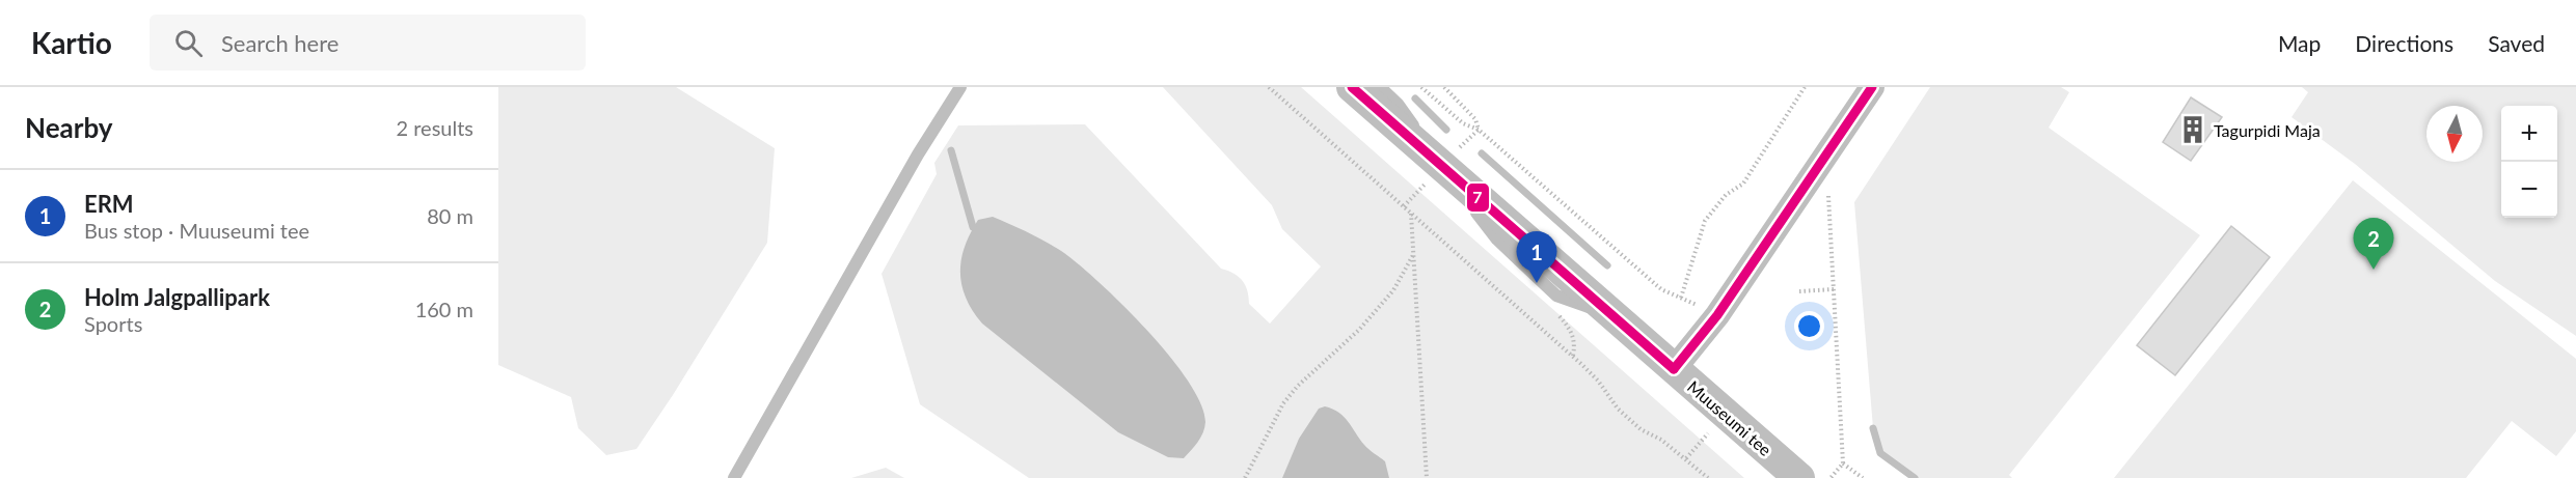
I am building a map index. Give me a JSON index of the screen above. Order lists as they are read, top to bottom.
{
  "streets": {
    "street": ["Muuseumi tee"]
  },
  "places": {
    "building": ["Tagurpidi Maja"]
  },
  "lines": ["transit line 7"],
  "north": "bottom",
  "page": {
    "header": "Kartio",
    "search": "Search here",
    "nav": ["Map", "Directions", "Saved"],
    "heading": ["Nearby", "2 results"],
    "map_buttons": ["+", "−"],
    "list": [
      {
        "mark": "1",
        "name": "ERM",
        "note": "Bus stop · Muuseumi tee",
        "value": "80 m"
      },
      {
        "mark": "2",
        "name": "Holm Jalgpallipark",
        "note": "Sports",
        "value": "160 m"
      }
    ],
    "pins": ["2", "1"]
  }
}
